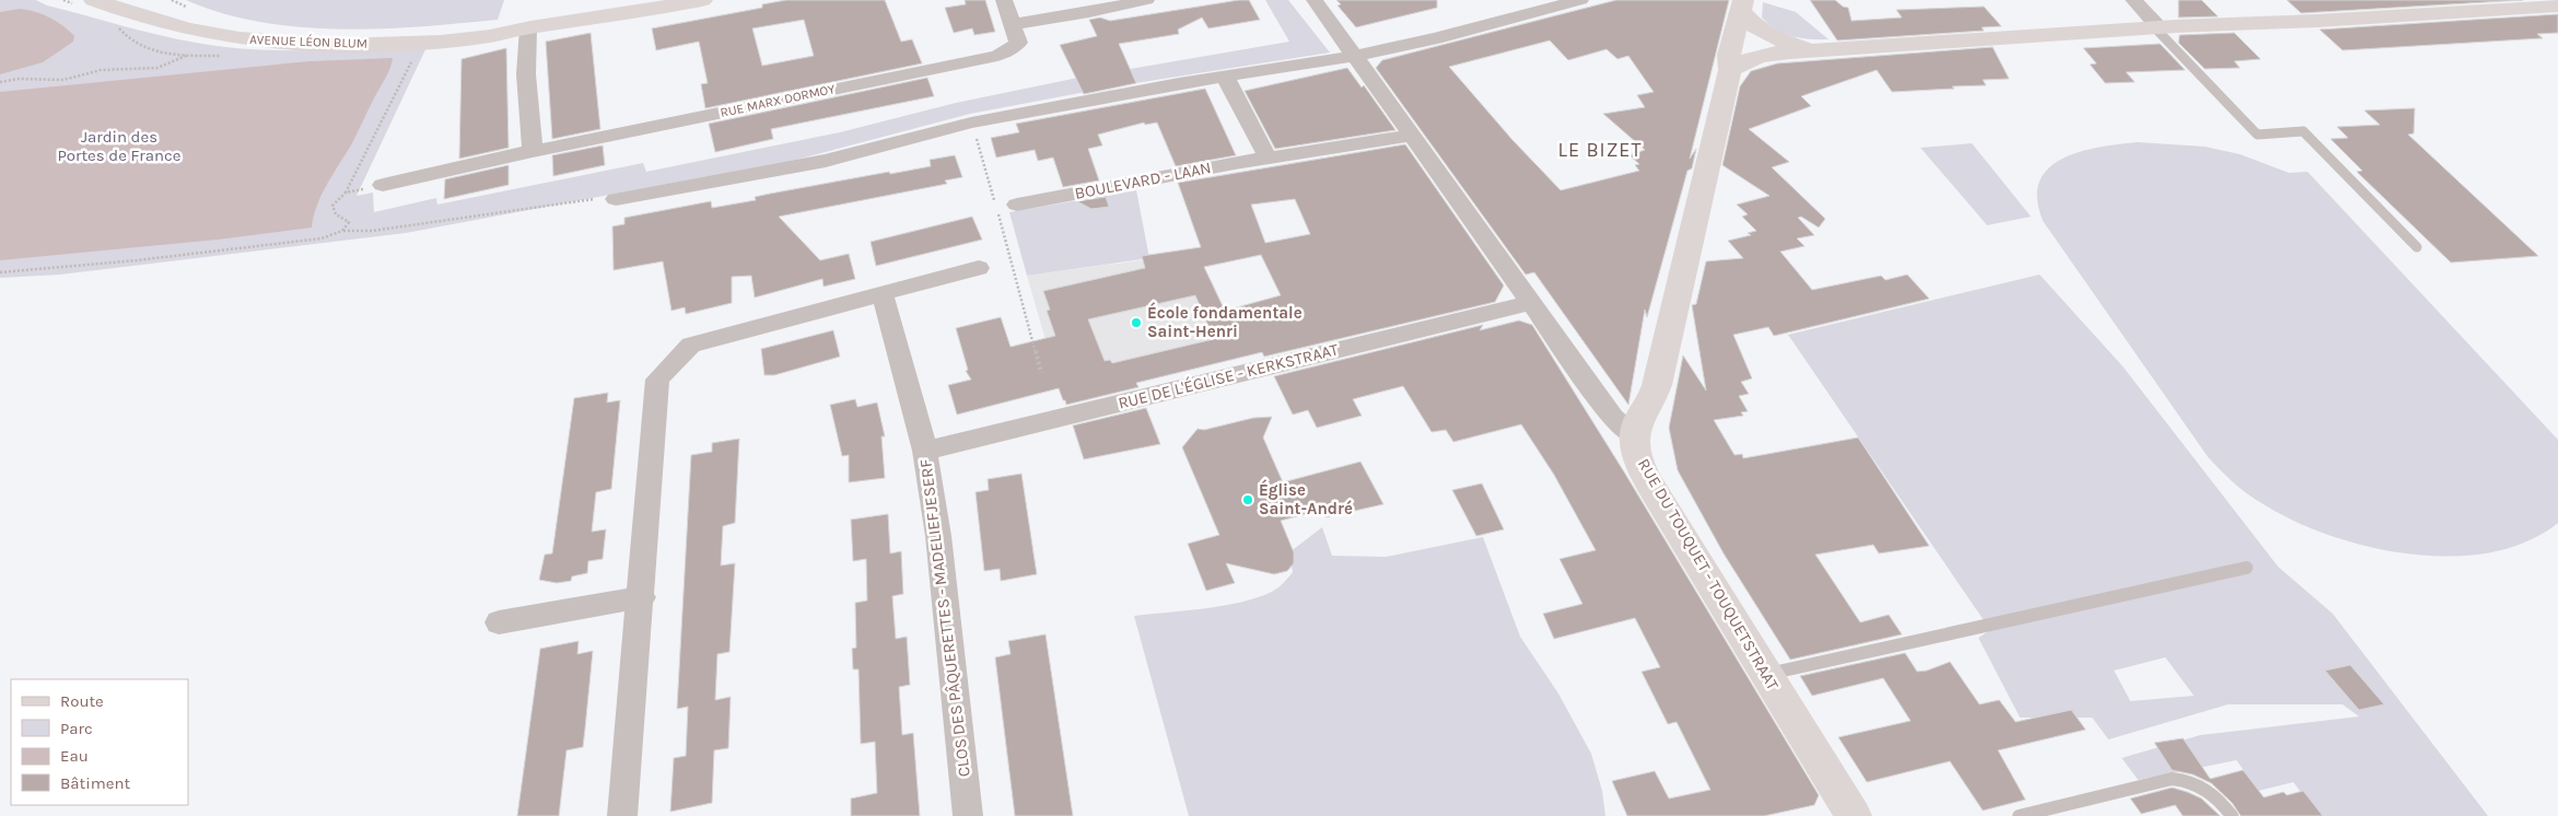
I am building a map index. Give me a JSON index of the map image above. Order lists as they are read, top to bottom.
{
  "streets": {
    "main road": ["AVENUE LÉON BLUM", "RUE DU TOUQUET - TOUQUETSTRAAT"],
    "street": [
      "RUE MARX DORMOY",
      "BOULEVARD - LAAN",
      "RUE DE L'ÉGLISE - KERKSTRAAT",
      "CLOS DES PÂQUERETTES - MADELIEFJESERF"
    ]
  },
  "crossings": [
    ["RUE DE L'ÉGLISE - KERKSTRAAT", "CLOS DES PÂQUERETTES - MADELIEFJESERF"]
  ],
  "districts": ["LE BIZET"],
  "parks": ["Jardin des Portes de France"],
  "places": ["École fondamentale Saint-Henri", "Église Saint-André"],
  "legend": [
    "Route",
    "Parc",
    "Eau",
    "Bâtiment"
  ]
}
